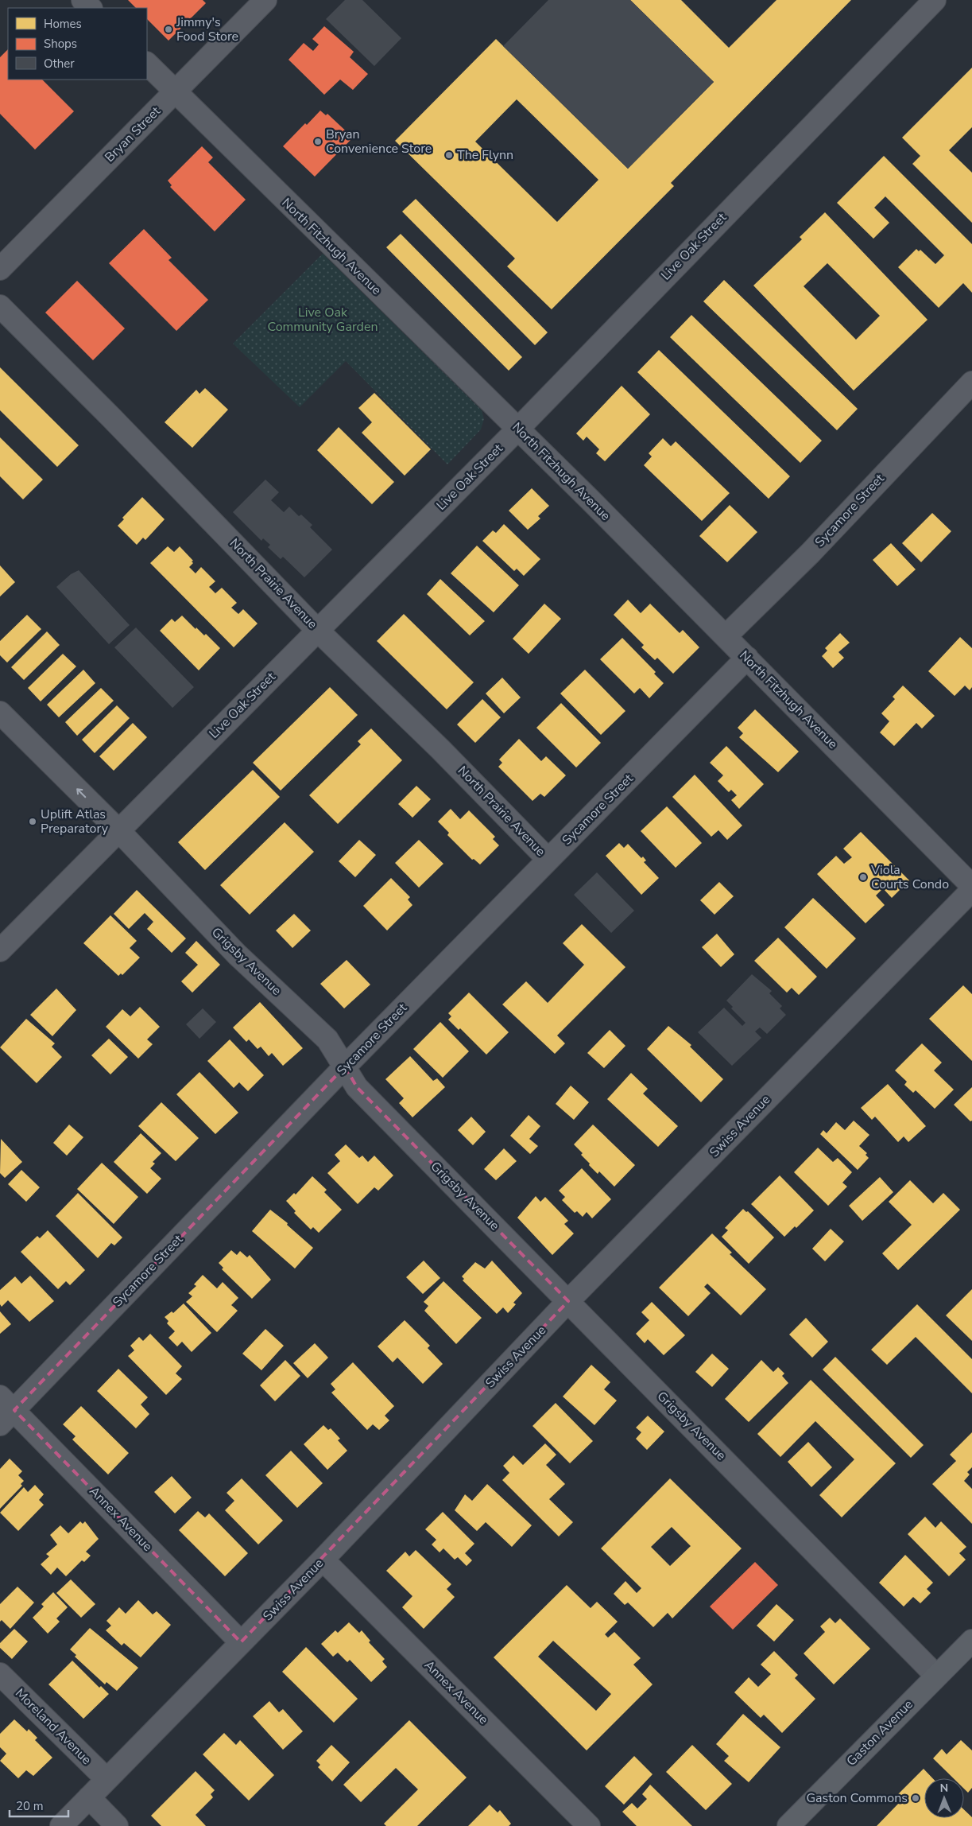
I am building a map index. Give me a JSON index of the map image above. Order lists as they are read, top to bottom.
{
  "streets": {
    "main road": ["Gaston Avenue"],
    "street": [
      "Bryan Street",
      "North Fitzhugh Avenue",
      "Live Oak Street",
      "Sycamore Street",
      "North Prairie Avenue",
      "Grigsby Avenue",
      "Swiss Avenue",
      "Annex Avenue",
      "Moreland Avenue"
    ]
  },
  "crossings": [
    ["Bryan Street", "North Fitzhugh Avenue"],
    ["North Fitzhugh Avenue", "Live Oak Street"],
    ["North Fitzhugh Avenue", "Sycamore Street"],
    ["Live Oak Street", "North Prairie Avenue"],
    ["Live Oak Street", "Grigsby Avenue"],
    ["Sycamore Street", "North Prairie Avenue"],
    ["Sycamore Street", "Grigsby Avenue"],
    ["Sycamore Street", "Annex Avenue"],
    ["Grigsby Avenue", "Swiss Avenue"],
    ["Grigsby Avenue", "Gaston Avenue"],
    ["Swiss Avenue", "Annex Avenue"],
    ["Swiss Avenue", "Moreland Avenue"]
  ],
  "parks": ["Live Oak Community Garden"],
  "places": [
    "Jimmy's Food Store",
    "Bryan Convenience Store",
    "The Flynn",
    "Uplift Atlas Preparatory",
    "Viola Courts Condo",
    "Gaston Commons"
  ],
  "legend": ["Homes", "Shops", "Other"],
  "scale_bar": "20 m",
  "north": "top"
}
